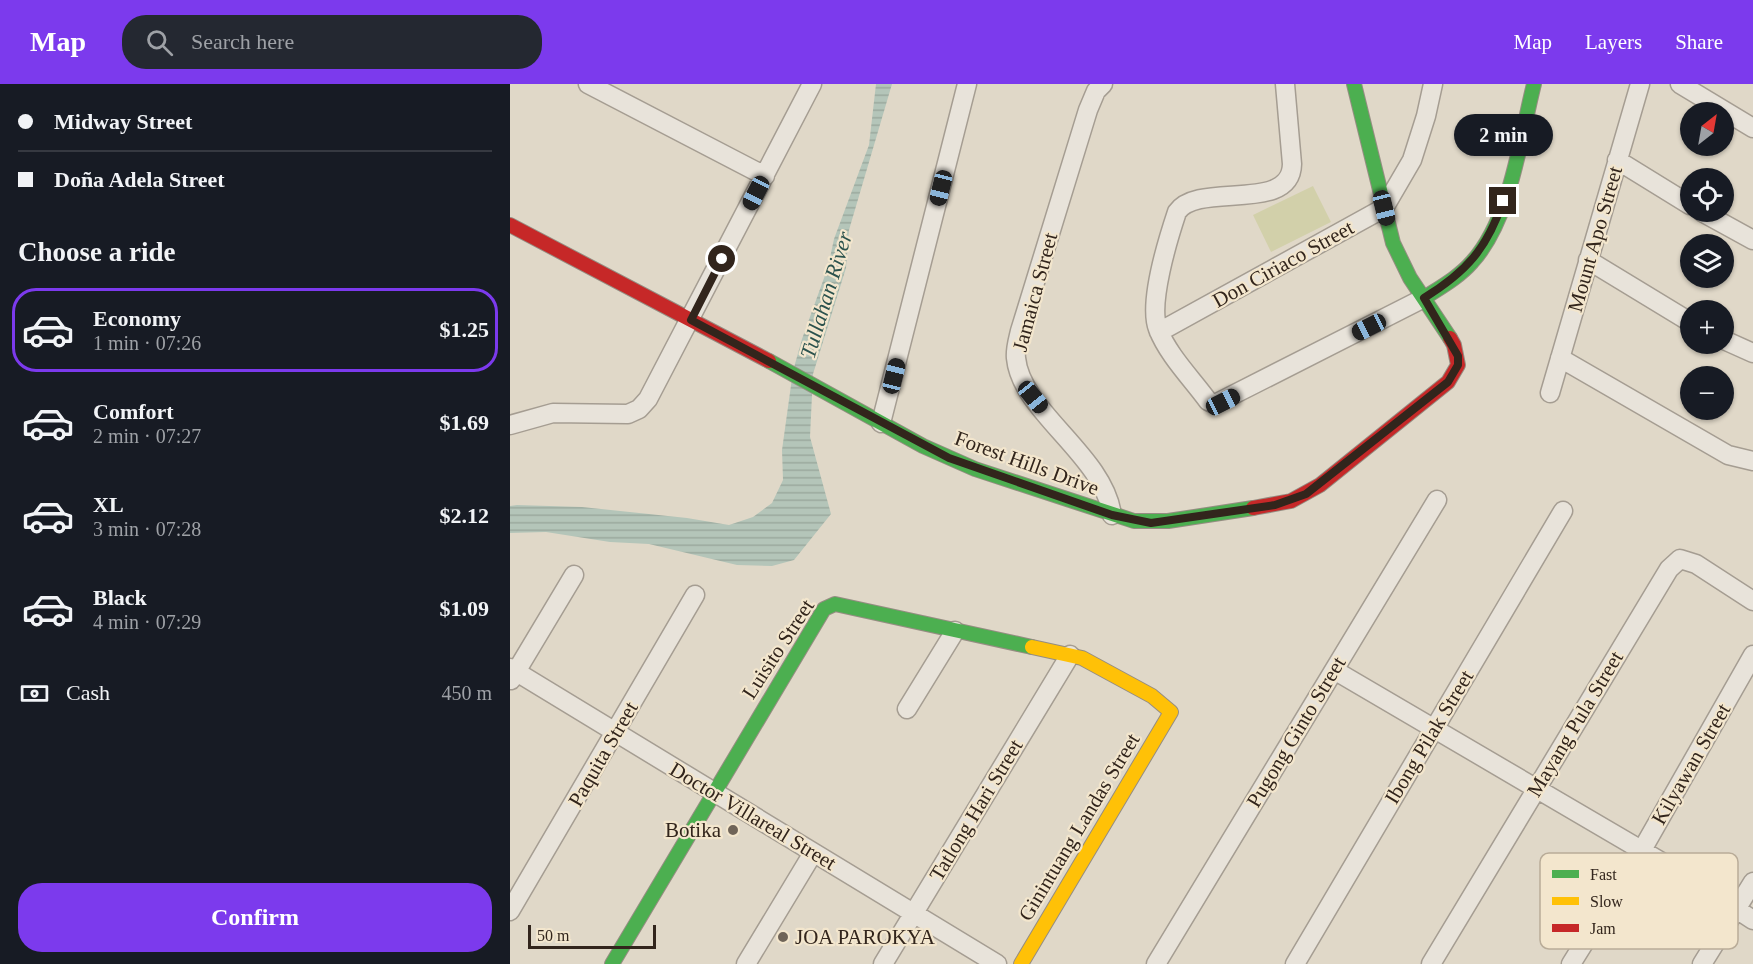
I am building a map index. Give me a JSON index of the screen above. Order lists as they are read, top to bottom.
{
  "streets": {
    "street": [
      "Mount Apo Street",
      "Don Ciriaco Street",
      "Jamaica Street",
      "Forest Hills Drive",
      "Luisito Street",
      "Mayang Pula Street",
      "Pugong Ginto Street",
      "Ibong Pilak Street",
      "Paquita Street",
      "Kilyawan Street",
      "Tatlong Hari Street",
      "Doctor Villareal Street",
      "Ginintuang Landas Street"
    ]
  },
  "crossings": [
    ["Jamaica Street", "Forest Hills Drive"],
    ["Luisito Street", "Tatlong Hari Street"],
    ["Luisito Street", "Doctor Villareal Street"],
    ["Luisito Street", "Ginintuang Landas Street"],
    ["Paquita Street", "Doctor Villareal Street"],
    ["Tatlong Hari Street", "Doctor Villareal Street"]
  ],
  "water": ["Tullahan River"],
  "places": ["Botika", "JOA PAROKYA"],
  "legend": ["Fast", "Slow", "Jam"],
  "scale_bar": "50 m",
  "north": "top right",
  "page": {
    "header": "Map",
    "search": "Search here",
    "nav": ["Map", "Layers", "Share"],
    "banner": ["Midway Street", "Doña Adela Street"],
    "map_buttons": ["+", "−"],
    "bubble": "2 min",
    "heading": "Choose a ride",
    "list": [
      {
        "name": "Economy",
        "note": "1 min · 07:26",
        "value": "$1.25"
      },
      {
        "name": "Comfort",
        "note": "2 min · 07:27",
        "value": "$1.69"
      },
      {
        "name": "XL",
        "note": "3 min · 07:28",
        "value": "$2.12"
      },
      {
        "name": "Black",
        "note": "4 min · 07:29",
        "value": "$1.09"
      }
    ],
    "pay": ["Cash", "450 m"],
    "buttons": "Confirm",
    "scale": "50 m"
  }
}
